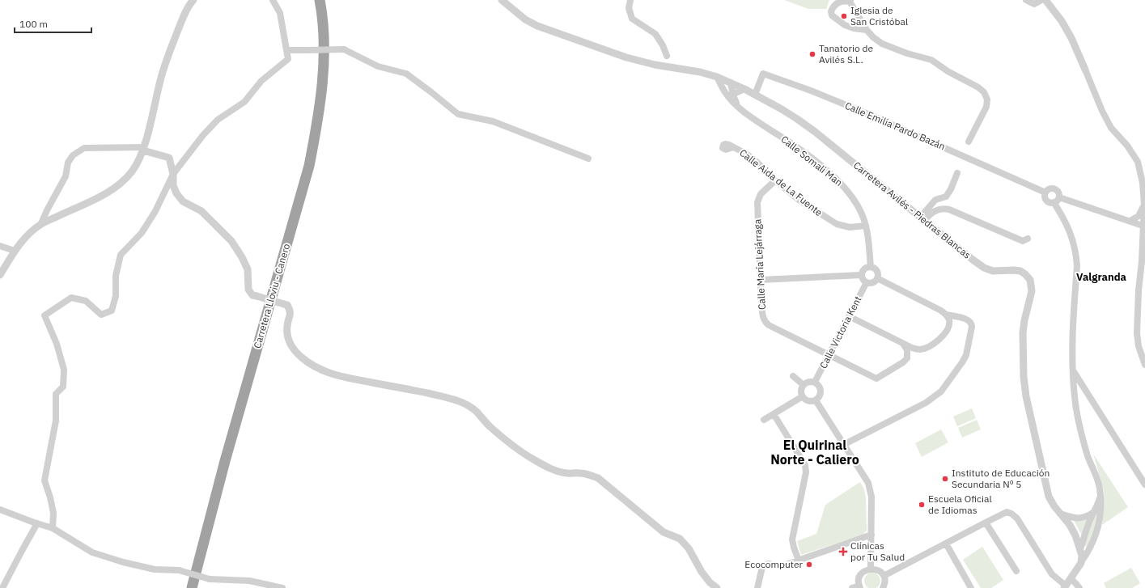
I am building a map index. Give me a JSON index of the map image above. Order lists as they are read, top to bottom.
{
  "streets": {
    "highway": ["Carretera Lloviu - Canero"],
    "street": [
      "Calle Emilia Pardo Bazán",
      "Calle Somali Man",
      "Calle Aida de La Fuente",
      "Carretera Avilés - Piedras Blancas",
      "Calle María Lejárraga",
      "Calle Victoria Kent"
    ]
  },
  "crossings": [
    ["Calle Emilia Pardo Bazán", "Carretera Avilés - Piedras Blancas"],
    ["Calle Somali Man", "Calle Aida de La Fuente"],
    ["Calle Somali Man", "Carretera Avilés - Piedras Blancas"],
    ["Calle Somali Man", "Calle Victoria Kent"],
    ["Calle Aida de La Fuente", "Calle María Lejárraga"],
    ["Calle María Lejárraga", "Calle Victoria Kent"]
  ],
  "districts": ["Valgranda", "El Quirinal Norte - Caliero"],
  "places": {
    "other": [
      "Iglesia de San Cristóbal",
      "Tanatorio de Avilés S.L.",
      "Instituto de Educación Secundaria Nº 5",
      "Escuela Oficial de Idiomas",
      "Ecocomputer"
    ],
    "health": ["Clínicas por Tu Salud"]
  },
  "scale_bar": "100 m"
}
